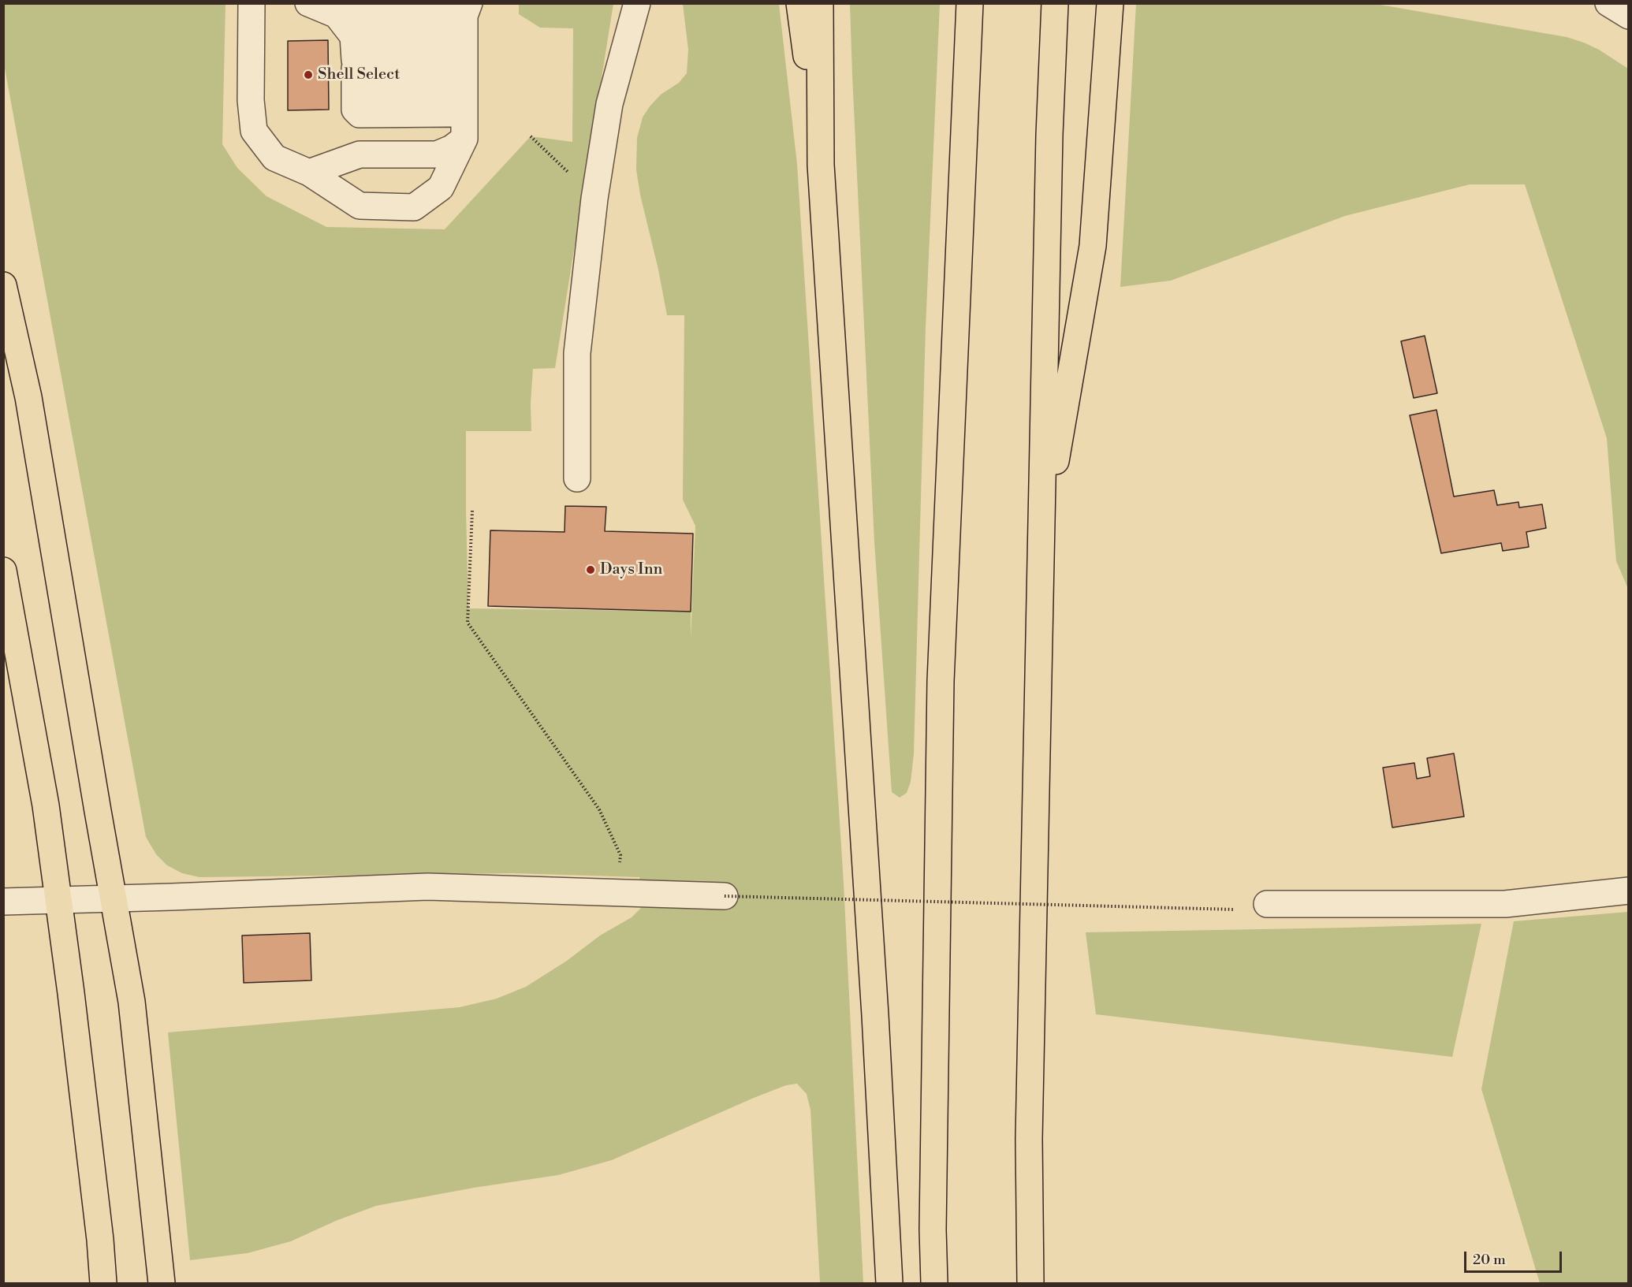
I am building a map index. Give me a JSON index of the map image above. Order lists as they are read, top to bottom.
{
  "places": ["Shell Select", "Days Inn"],
  "scale_bar": "20 m"
}
